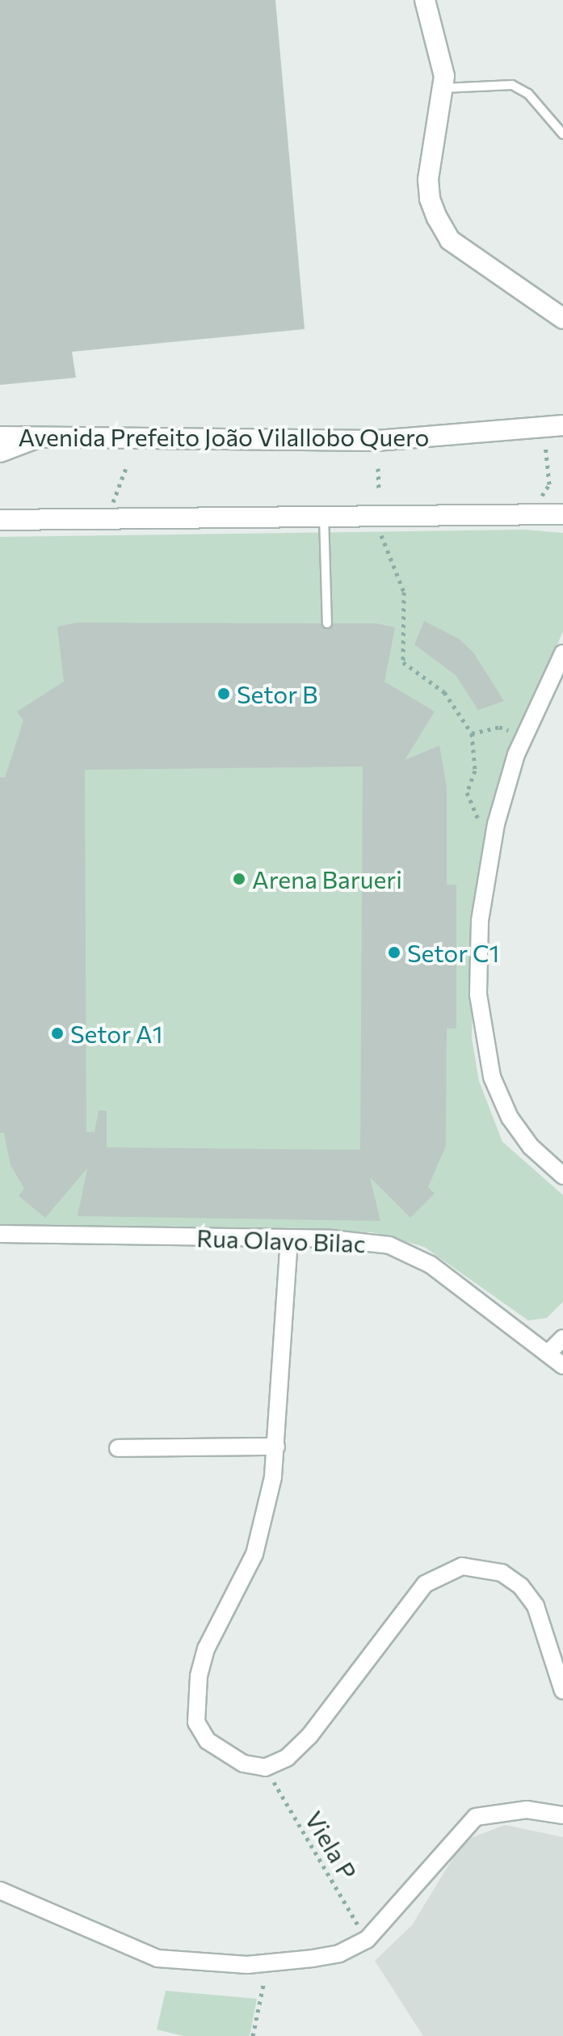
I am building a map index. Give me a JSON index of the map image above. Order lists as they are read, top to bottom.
{
  "streets": {
    "main road": ["Avenida Prefeito João Vilallobo Quero"],
    "street": ["Rua Olavo Bilac"],
    "path": ["Viela P"]
  },
  "places": [
    "Setor B",
    "Arena Barueri",
    "Setor C1",
    "Setor A1"
  ]
}
